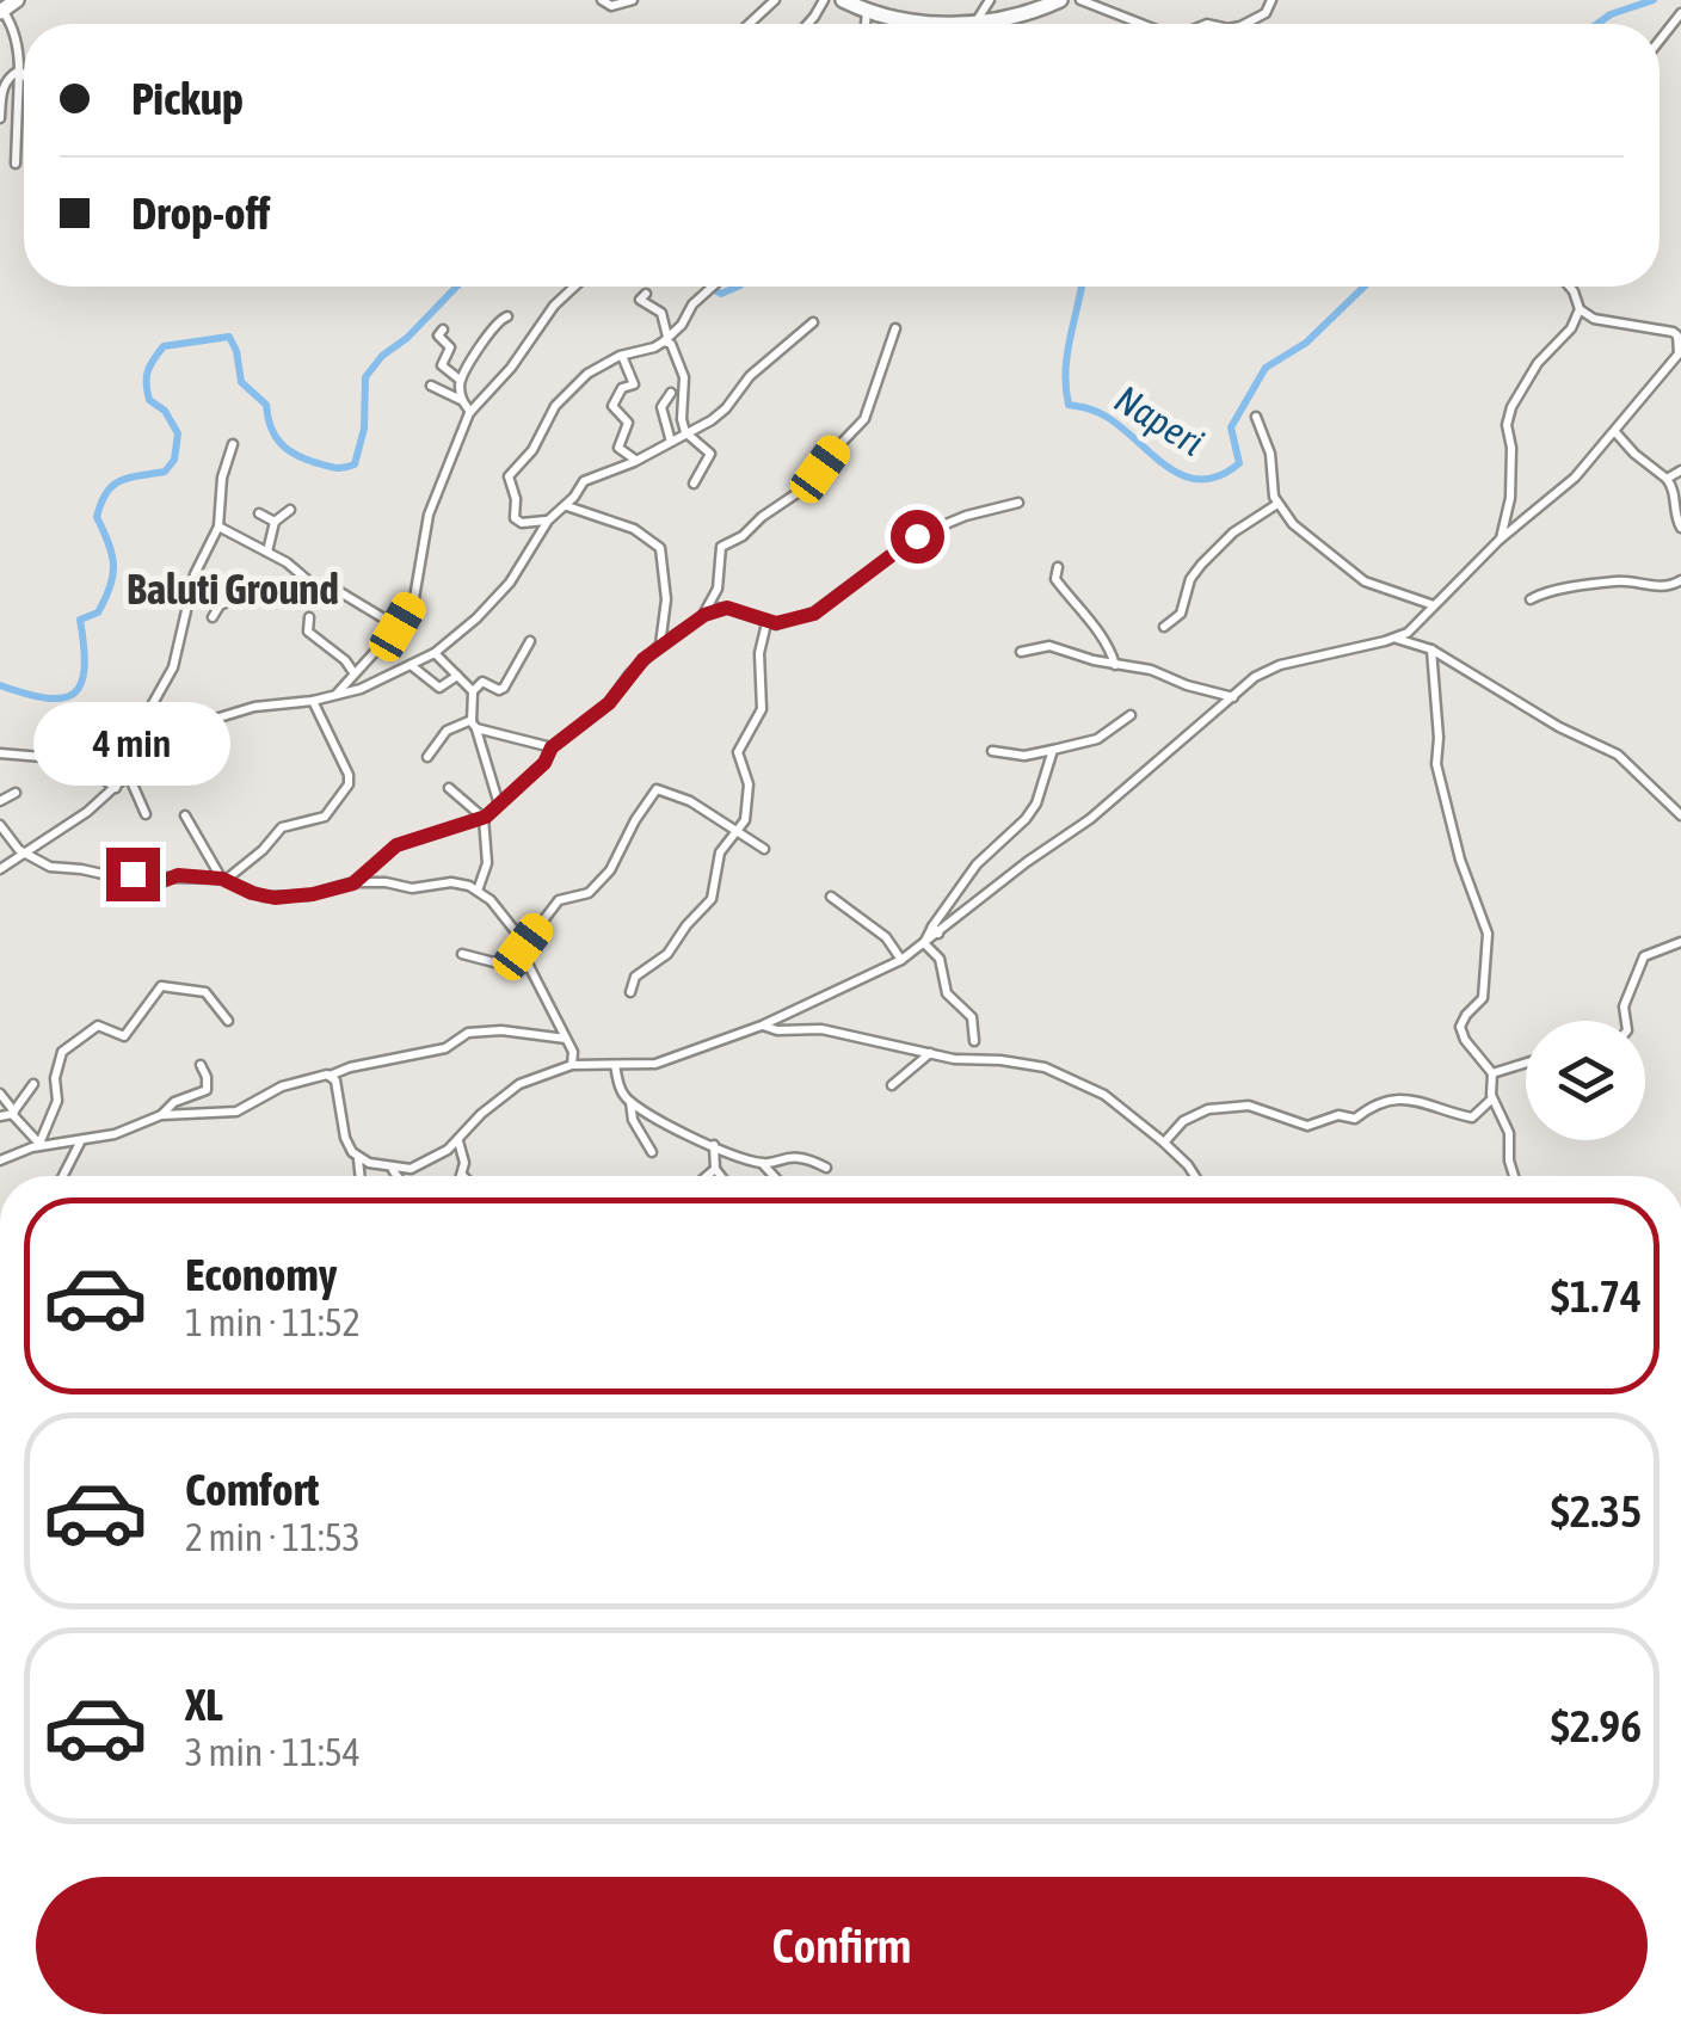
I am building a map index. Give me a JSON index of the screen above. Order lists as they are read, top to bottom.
{
  "districts": ["Baluti Ground"],
  "water": ["Naperi"],
  "page": {
    "banner": ["Pickup", "Drop-off"],
    "bubble": "4 min",
    "list": [
      {
        "name": "Economy",
        "note": "1 min · 11:52",
        "value": "$1.74"
      },
      {
        "name": "Comfort",
        "note": "2 min · 11:53",
        "value": "$2.35"
      },
      {
        "name": "XL",
        "note": "3 min · 11:54",
        "value": "$2.96"
      }
    ],
    "buttons": "Confirm"
  }
}
